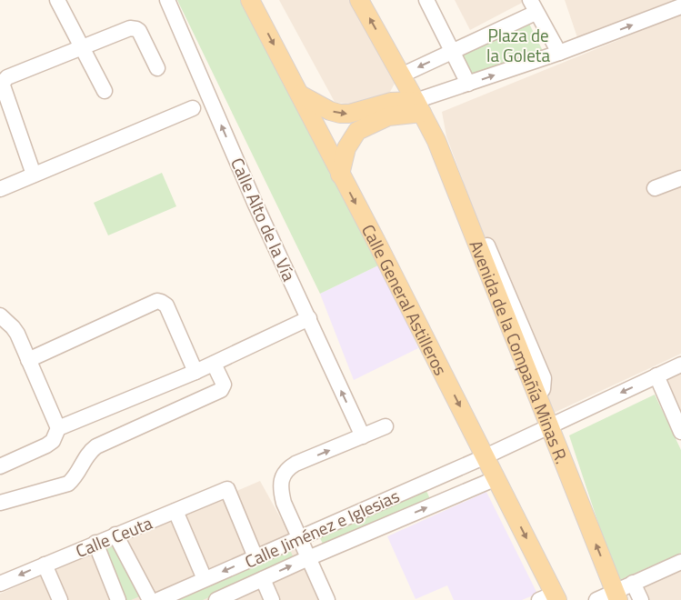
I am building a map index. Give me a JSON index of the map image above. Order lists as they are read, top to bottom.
{
  "streets": {
    "main road": ["Calle General Astilleros", "Avenida de la Compañía Minas R."],
    "street": ["Calle Alto de la Vía", "Calle Jiménez e Iglesias", "Calle Ceuta"]
  },
  "crossings": [
    ["Calle General Astilleros", "Calle Jiménez e Iglesias"],
    ["Avenida de la Compañía Minas R.", "Calle Jiménez e Iglesias"],
    ["Calle Jiménez e Iglesias", "Calle Ceuta"]
  ],
  "one_way": ["Calle Alto de la Vía", "Calle General Astilleros", "Avenida de la Compañía Minas R."],
  "parks": ["Plaza de la Goleta"]
}
